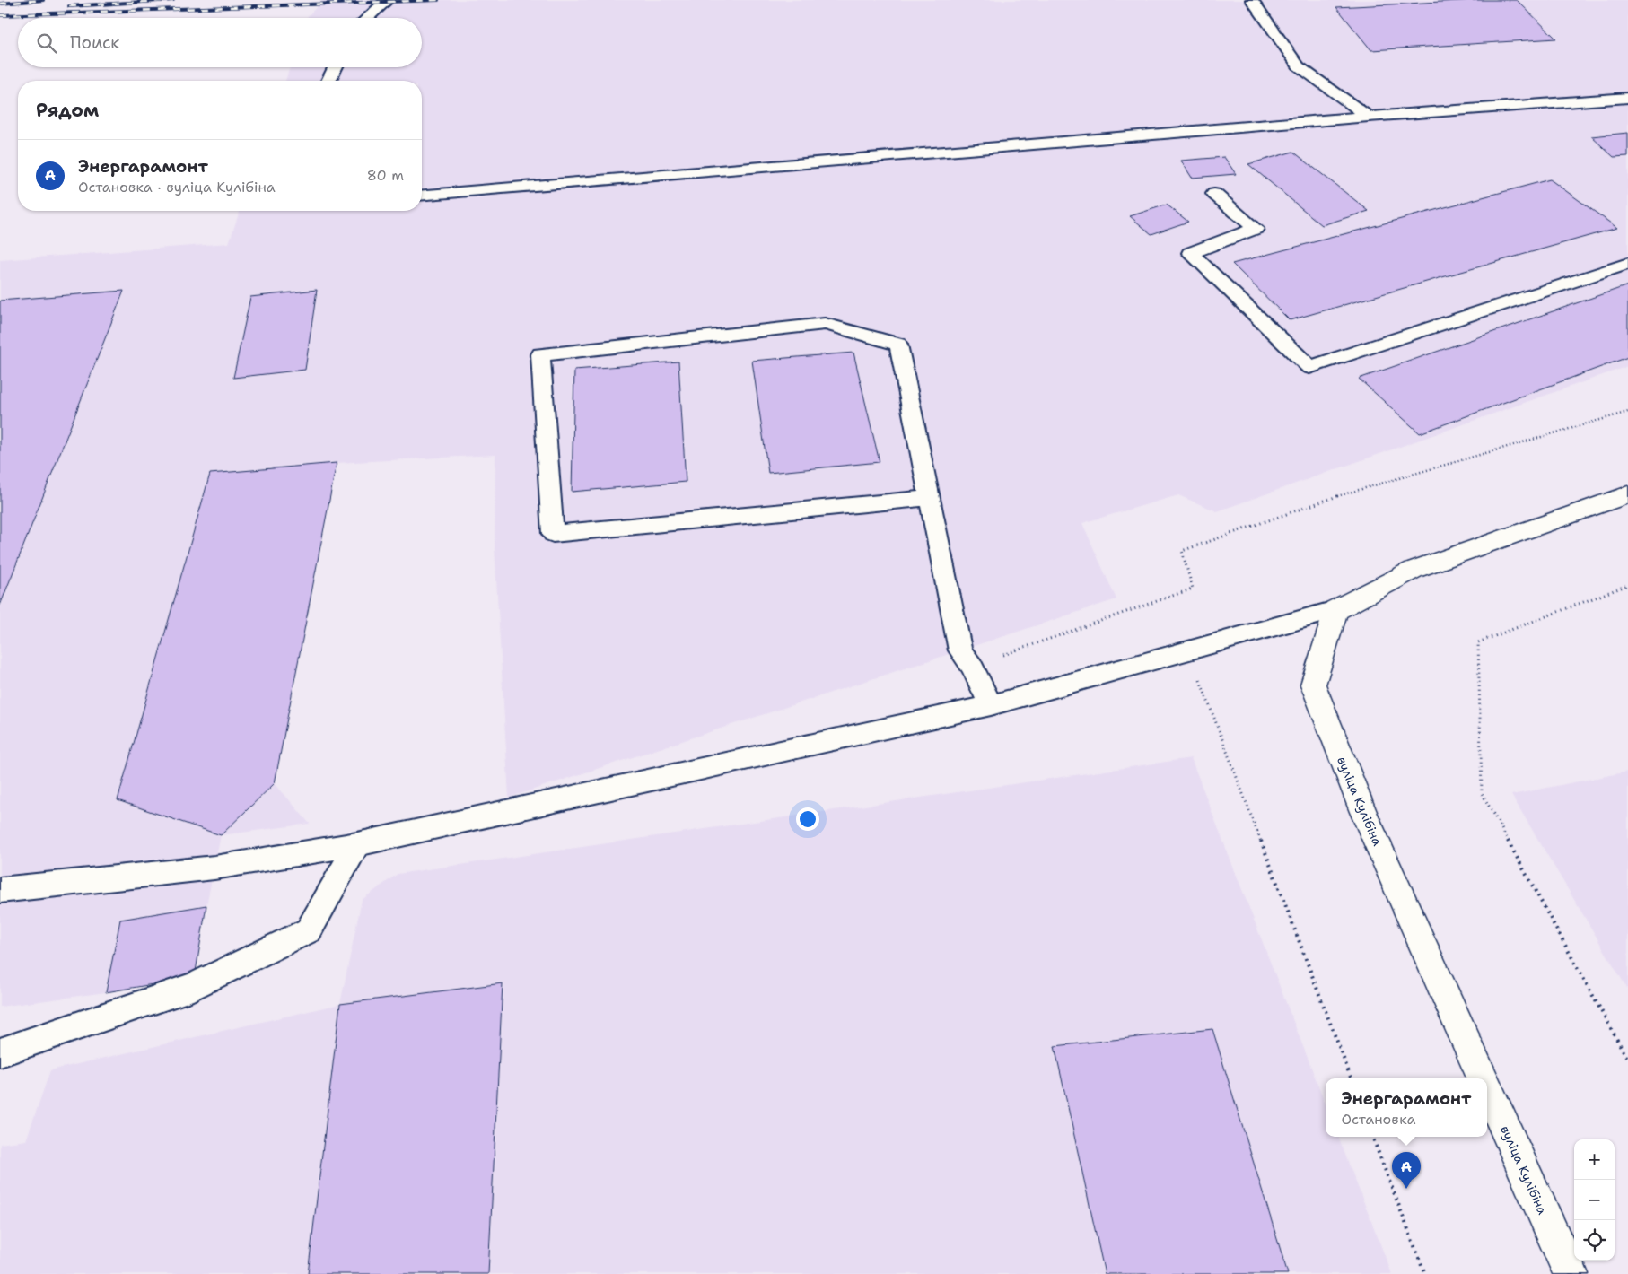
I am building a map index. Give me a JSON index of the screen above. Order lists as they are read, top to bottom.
{
  "streets": {
    "main road": ["вуліца Кулібіна"]
  },
  "page": {
    "search": "Поиск",
    "heading": "Рядом",
    "list": [
      {
        "mark": "A",
        "name": "Энергарамонт",
        "note": "Остановка · вуліца Кулібіна",
        "value": "80 m"
      }
    ],
    "popup": ["Энергарамонт", "Остановка"],
    "map_buttons": ["+", "−"],
    "pins": "A"
  }
}
